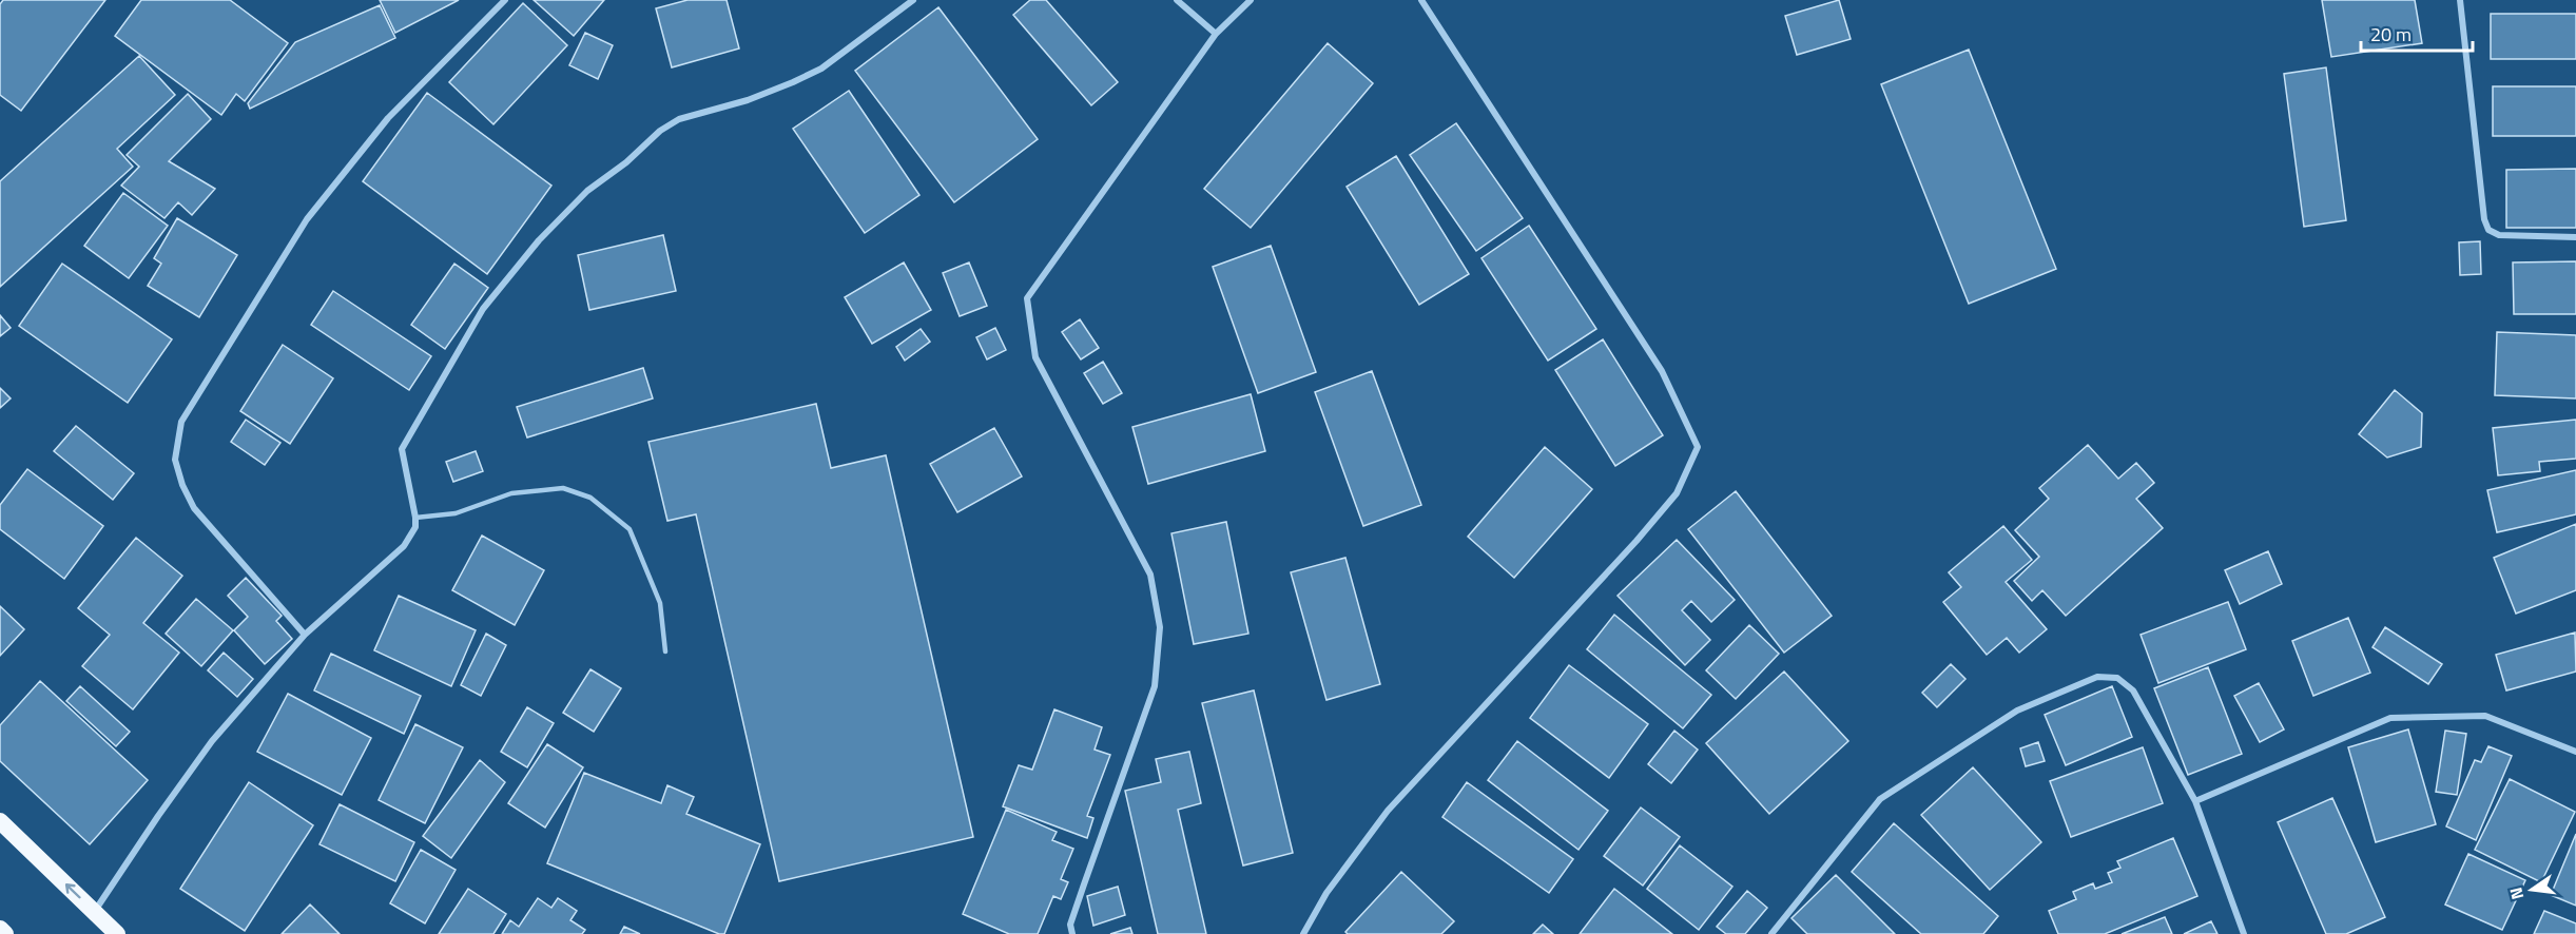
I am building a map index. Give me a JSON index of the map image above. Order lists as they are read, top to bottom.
{
  "scale_bar": "20 m",
  "north": "left"
}
